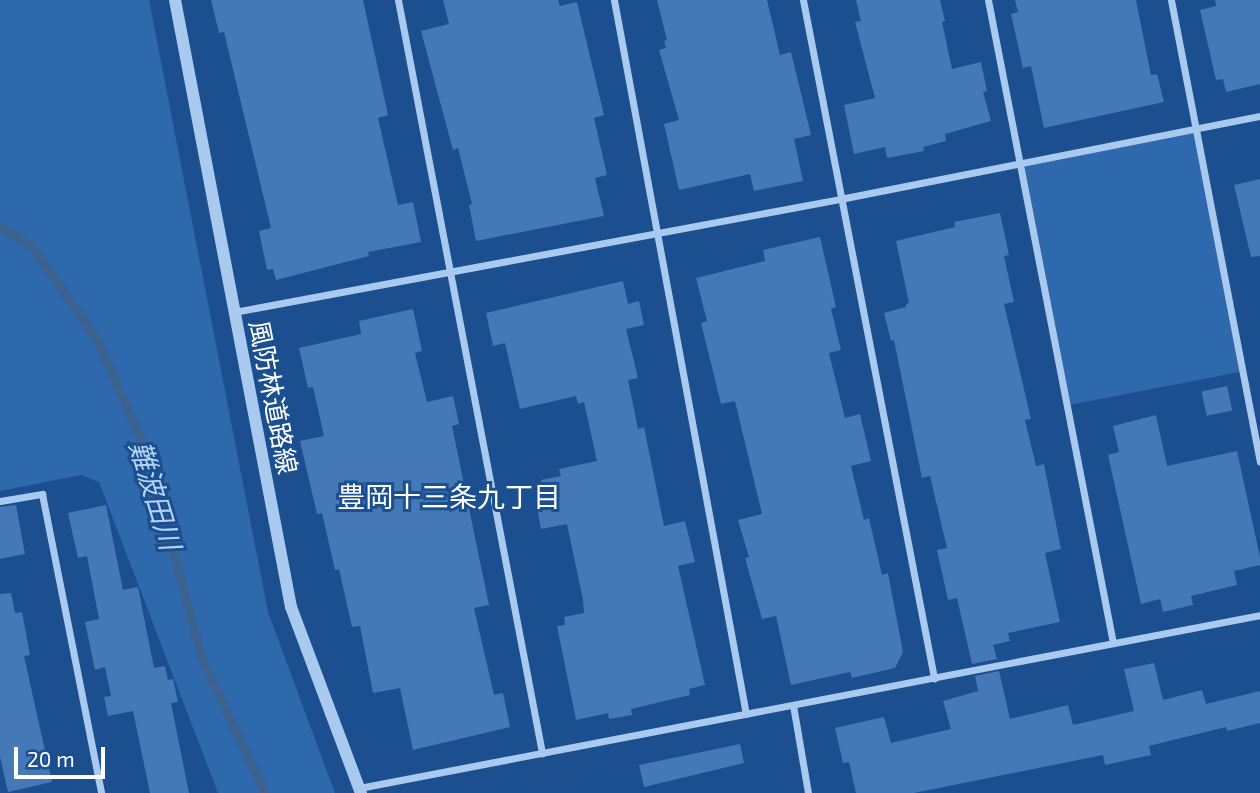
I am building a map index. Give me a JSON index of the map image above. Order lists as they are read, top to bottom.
{
  "streets": {
    "street": ["風防林道路線"]
  },
  "districts": ["豊岡十三条九丁目"],
  "water": ["難波田川"],
  "scale_bar": "20 m"
}
